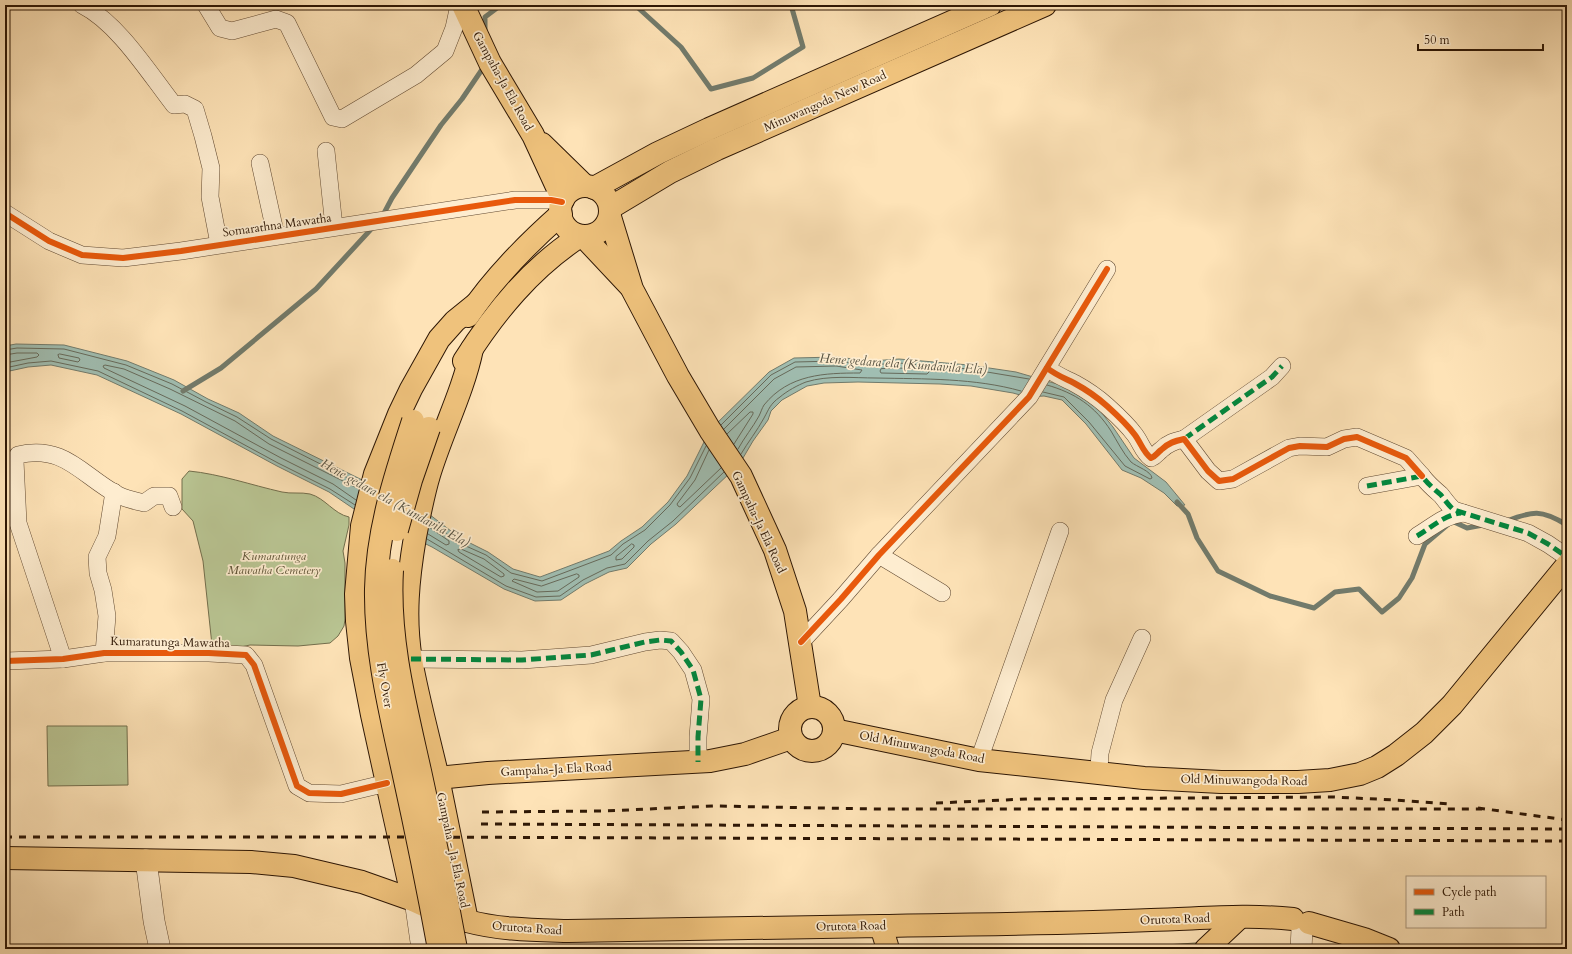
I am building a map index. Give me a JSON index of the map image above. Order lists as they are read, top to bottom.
{
  "streets": {
    "main road": [
      "Gampaha-Ja Ela Road",
      "Minuwangoda New Road",
      "Fly Over",
      "Old Minuwangoda Road",
      "Gampaha - Ja Ela Road",
      "Orutota Road"
    ],
    "street": ["Somarathna Mawatha", "Kumaratunga Mawatha"]
  },
  "crossings": [
    ["Gampaha-Ja Ela Road", "Minuwangoda New Road"],
    ["Gampaha-Ja Ela Road", "Somarathna Mawatha"],
    ["Gampaha-Ja Ela Road", "Kumaratunga Mawatha"],
    ["Gampaha-Ja Ela Road", "Old Minuwangoda Road"],
    ["Gampaha-Ja Ela Road", "Gampaha - Ja Ela Road"],
    ["Minuwangoda New Road", "Somarathna Mawatha"],
    ["Gampaha - Ja Ela Road", "Orutota Road"]
  ],
  "water": ["Hene gedara ela (Kundavila Ela)"],
  "parks": ["Kumaratunga Mawatha Cemetery"],
  "legend": ["Cycle path", "Path"],
  "scale_bar": "50 m"
}
